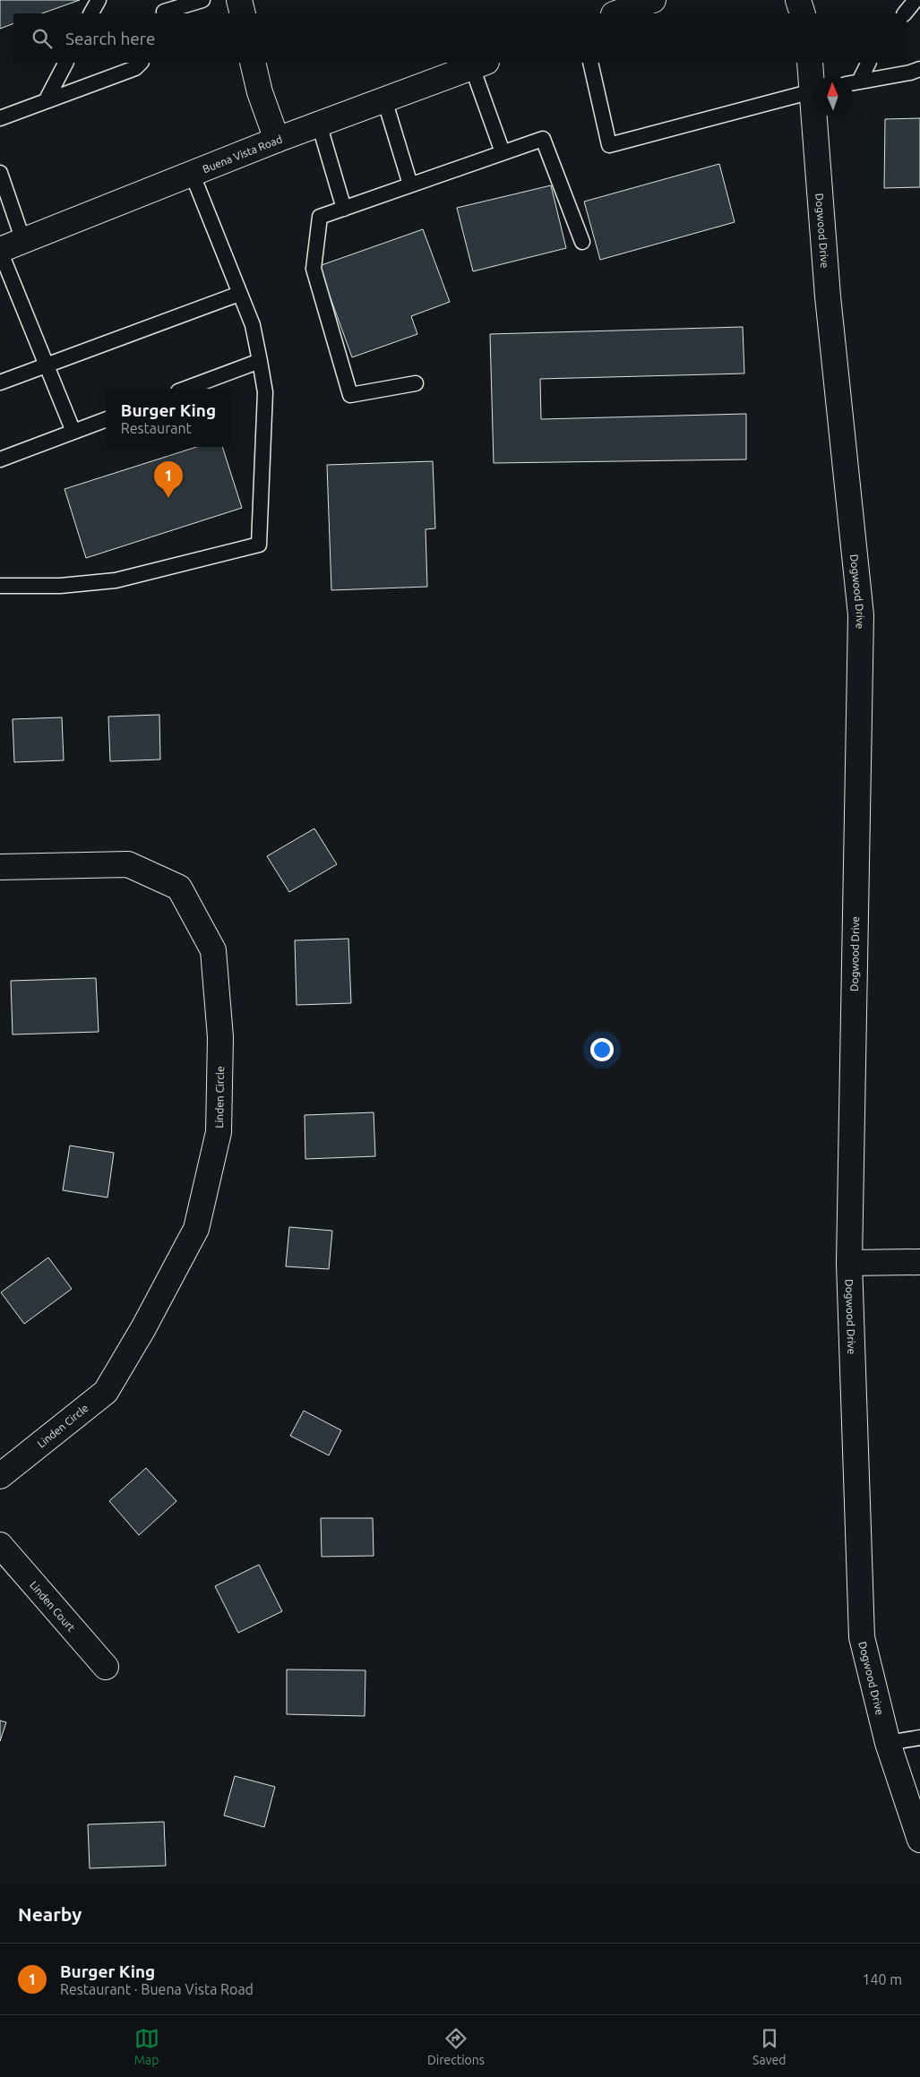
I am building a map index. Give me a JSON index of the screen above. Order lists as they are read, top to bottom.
{
  "streets": {
    "street": [
      "Buena Vista Road",
      "Dogwood Drive",
      "Linden Circle",
      "Linden Court"
    ]
  },
  "north": "top",
  "page": {
    "search": "Search here",
    "popup": ["Burger King", "Restaurant"],
    "pins": "1",
    "heading": "Nearby",
    "list": [
      {
        "mark": "1",
        "name": "Burger King",
        "note": "Restaurant · Buena Vista Road",
        "value": "140 m"
      }
    ],
    "nav": ["Map", "Directions", "Saved"]
  }
}
